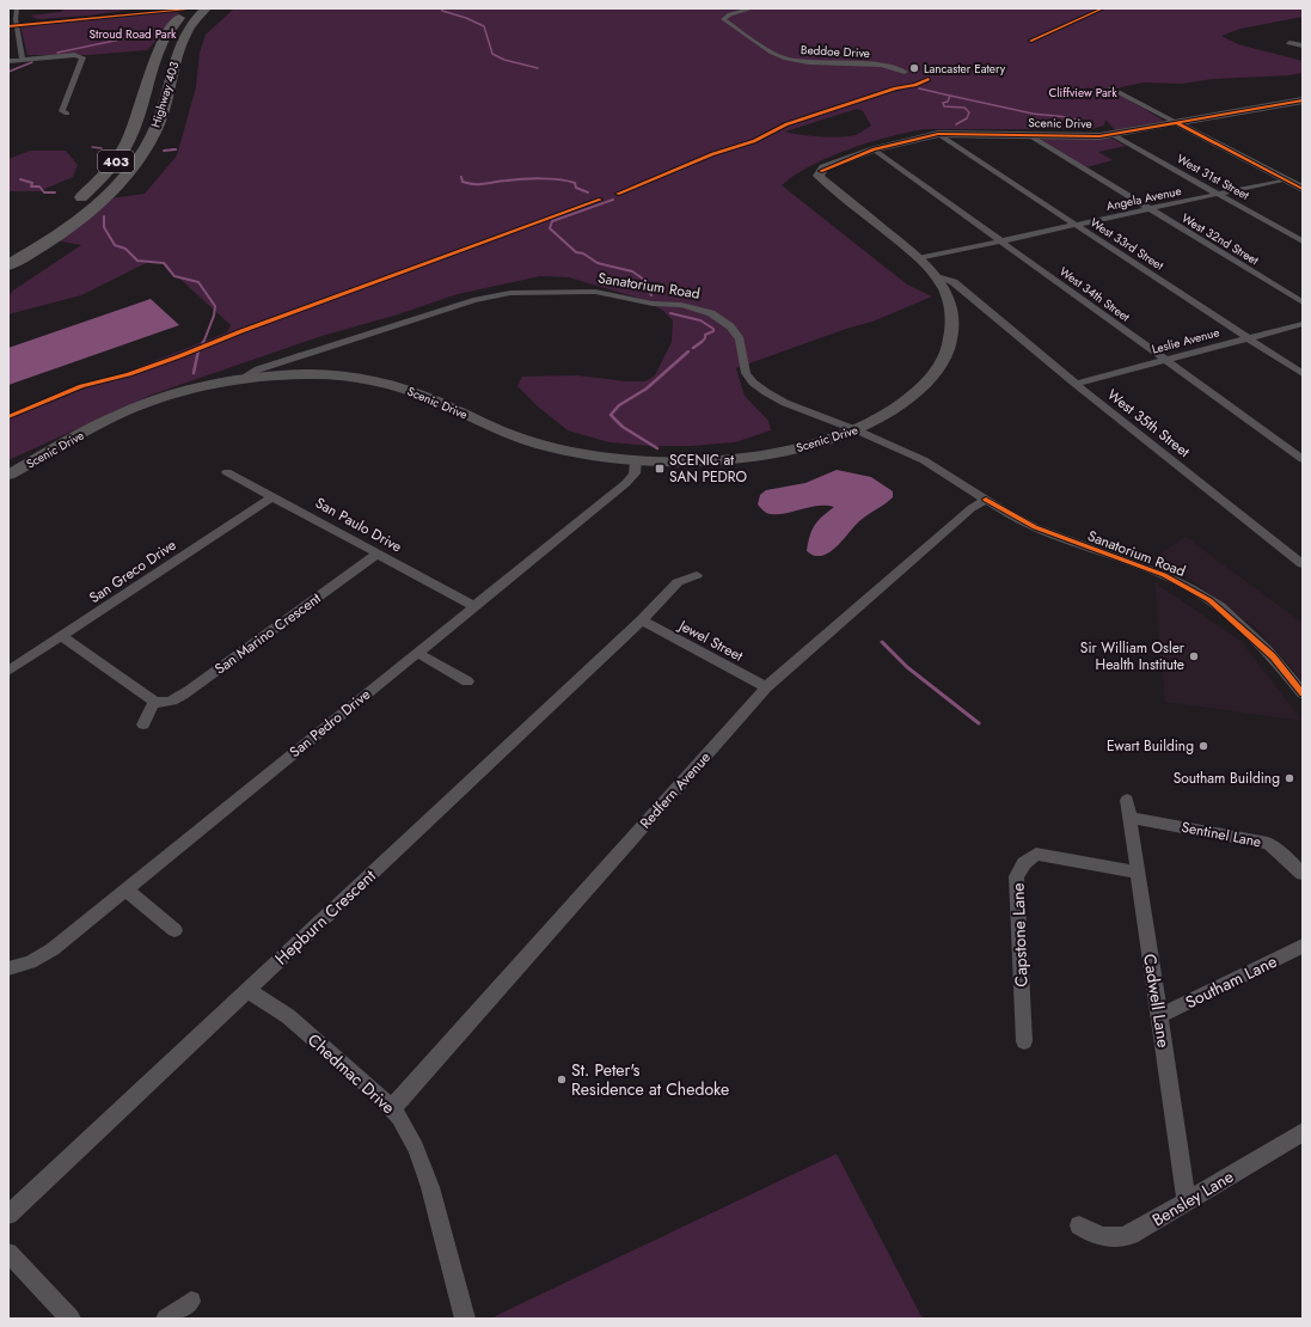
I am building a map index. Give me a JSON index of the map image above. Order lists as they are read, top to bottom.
{
  "streets": {
    "highway": ["Highway 403", "403"],
    "street": [
      "Beddoe Drive",
      "Scenic Drive",
      "West 31st Street",
      "Angela Avenue",
      "West 32nd Street",
      "West 33rd Street",
      "Sanatorium Road",
      "West 34th Street",
      "Leslie Avenue",
      "West 35th Street",
      "San Paulo Drive",
      "San Greco Drive",
      "San Marino Crescent",
      "Jewel Street",
      "San Pedro Drive",
      "Redfern Avenue",
      "Sentinel Lane",
      "Hepburn Crescent",
      "Capstone Lane",
      "Southam Lane",
      "Cadwell Lane",
      "Chedmac Drive",
      "Bensley Lane"
    ]
  },
  "crossings": [
    ["Scenic Drive", "West 31st Street"],
    ["Scenic Drive", "Angela Avenue"],
    ["Scenic Drive", "West 32nd Street"],
    ["Scenic Drive", "West 33rd Street"],
    ["Scenic Drive", "Sanatorium Road"],
    ["Scenic Drive", "West 34th Street"],
    ["Scenic Drive", "West 35th Street"],
    ["Scenic Drive", "San Pedro Drive"],
    ["West 31st Street", "Angela Avenue"],
    ["Angela Avenue", "West 32nd Street"],
    ["Angela Avenue", "West 33rd Street"],
    ["Angela Avenue", "West 34th Street"],
    ["West 33rd Street", "Leslie Avenue"],
    ["Sanatorium Road", "Redfern Avenue"],
    ["West 34th Street", "Leslie Avenue"],
    ["Leslie Avenue", "West 35th Street"],
    ["San Paulo Drive", "San Greco Drive"],
    ["San Paulo Drive", "San Marino Crescent"],
    ["San Paulo Drive", "San Pedro Drive"],
    ["Jewel Street", "Redfern Avenue"],
    ["Jewel Street", "Hepburn Crescent"],
    ["Redfern Avenue", "Chedmac Drive"],
    ["Sentinel Lane", "Cadwell Lane"],
    ["Hepburn Crescent", "Chedmac Drive"],
    ["Capstone Lane", "Cadwell Lane"],
    ["Southam Lane", "Cadwell Lane"],
    ["Cadwell Lane", "Bensley Lane"]
  ],
  "parks": ["Stroud Road Park", "Cliffview Park"],
  "places": {
    "other": [
      "Lancaster Eatery",
      "Sir William Osler Health Institute",
      "Ewart Building",
      "Southam Building",
      "St. Peter's Residence at Chedoke"
    ],
    "transit": ["SCENIC at SAN PEDRO"]
  }
}
